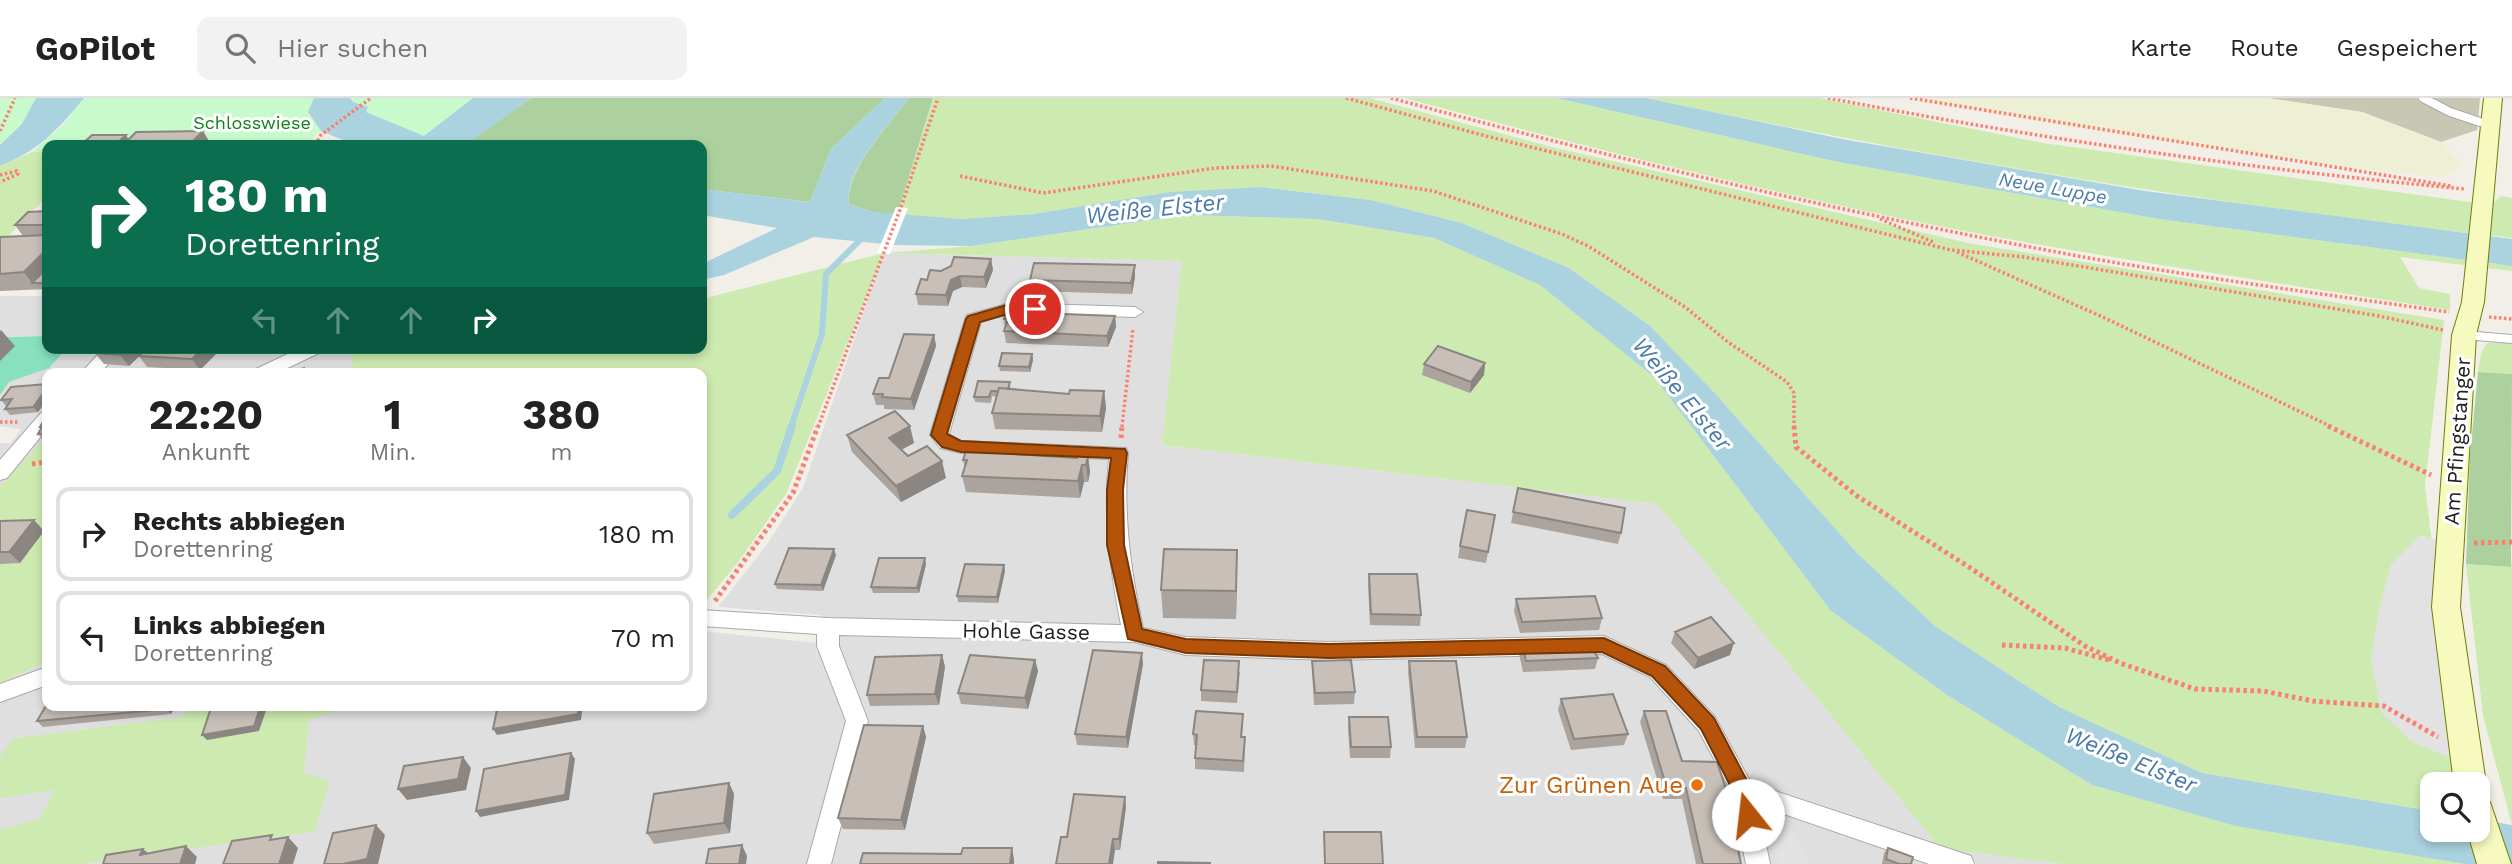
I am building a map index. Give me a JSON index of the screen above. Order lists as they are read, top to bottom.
{
  "streets": {
    "street": ["Am Pfingstanger", "Hohle Gasse"]
  },
  "water": ["Neue Luppe", "Weiße Elster"],
  "parks": ["Schlosswiese"],
  "places": ["Zur Grünen Aue"],
  "page": {
    "header": "GoPilot",
    "search": "Hier suchen",
    "nav": ["Karte", "Route", "Gespeichert"],
    "turn": ["180 m", "Dorettenring"],
    "eta": [
      "22:20",
      "Ankunft",
      "1",
      "Min.",
      "380",
      "m"
    ],
    "list": [
      {
        "name": "Rechts abbiegen",
        "note": "Dorettenring",
        "value": "180 m"
      },
      {
        "name": "Links abbiegen",
        "note": "Dorettenring",
        "value": "70 m"
      }
    ]
  }
}
